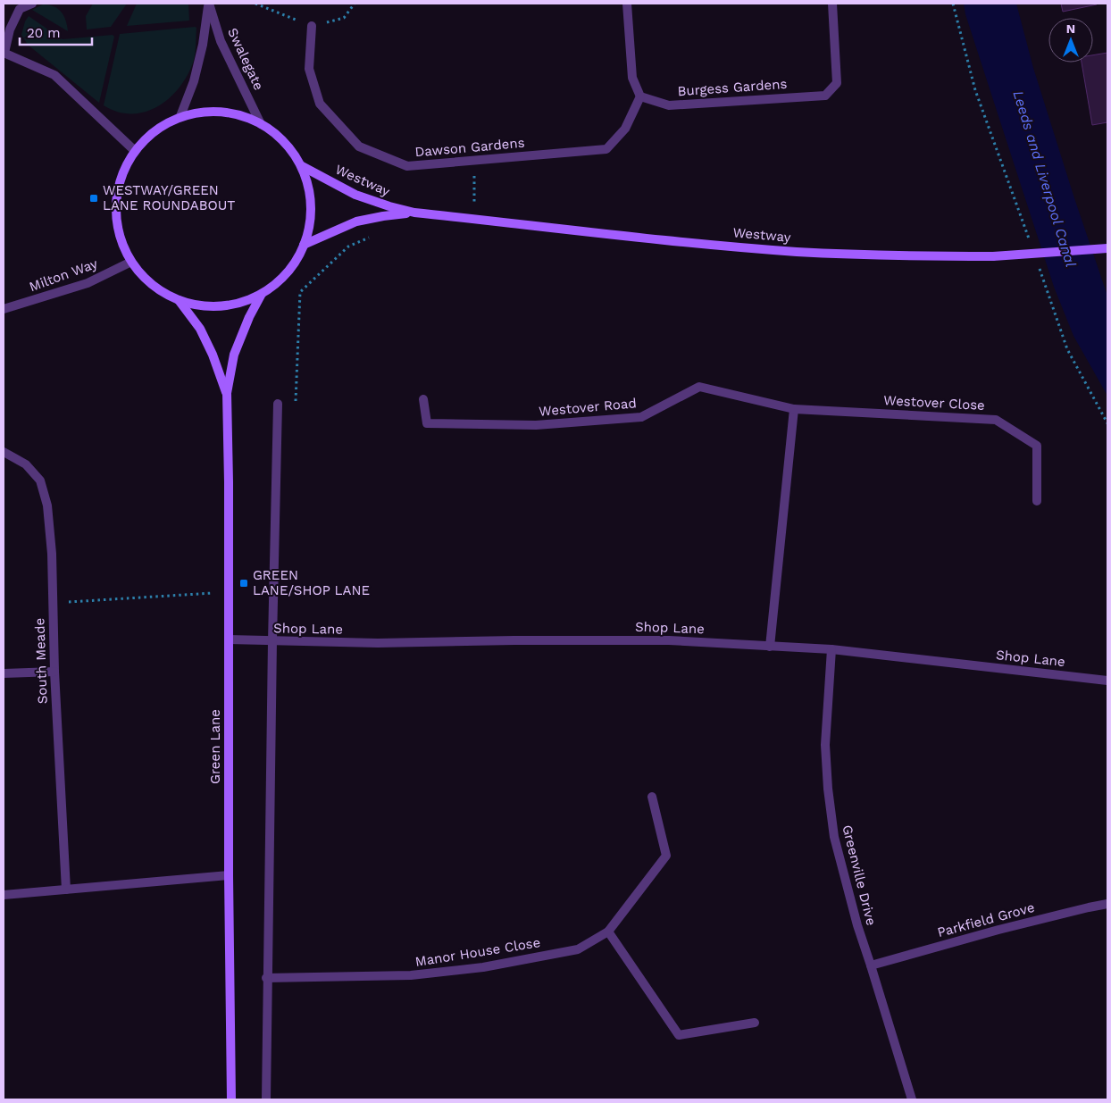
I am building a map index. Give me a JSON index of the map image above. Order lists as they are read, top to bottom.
{
  "streets": {
    "main road": ["Westway", "Green Lane"],
    "street": [
      "Swalegate",
      "Burgess Gardens",
      "Dawson Gardens",
      "Milton Way",
      "Westover Close",
      "Westover Road",
      "Shop Lane",
      "South Meade",
      "Greenville Drive",
      "Parkfield Grove",
      "Manor House Close"
    ]
  },
  "crossings": [
    ["Burgess Gardens", "Dawson Gardens"],
    ["Westover Close", "Westover Road"],
    ["Shop Lane", "Green Lane"],
    ["Shop Lane", "Greenville Drive"],
    ["Greenville Drive", "Parkfield Grove"]
  ],
  "water": ["Leeds and Liverpool Canal"],
  "places": {
    "transit": ["WESTWAY/GREEN LANE ROUNDABOUT", "GREEN LANE/SHOP LANE"]
  },
  "scale_bar": "20 m",
  "north": "top"
}
